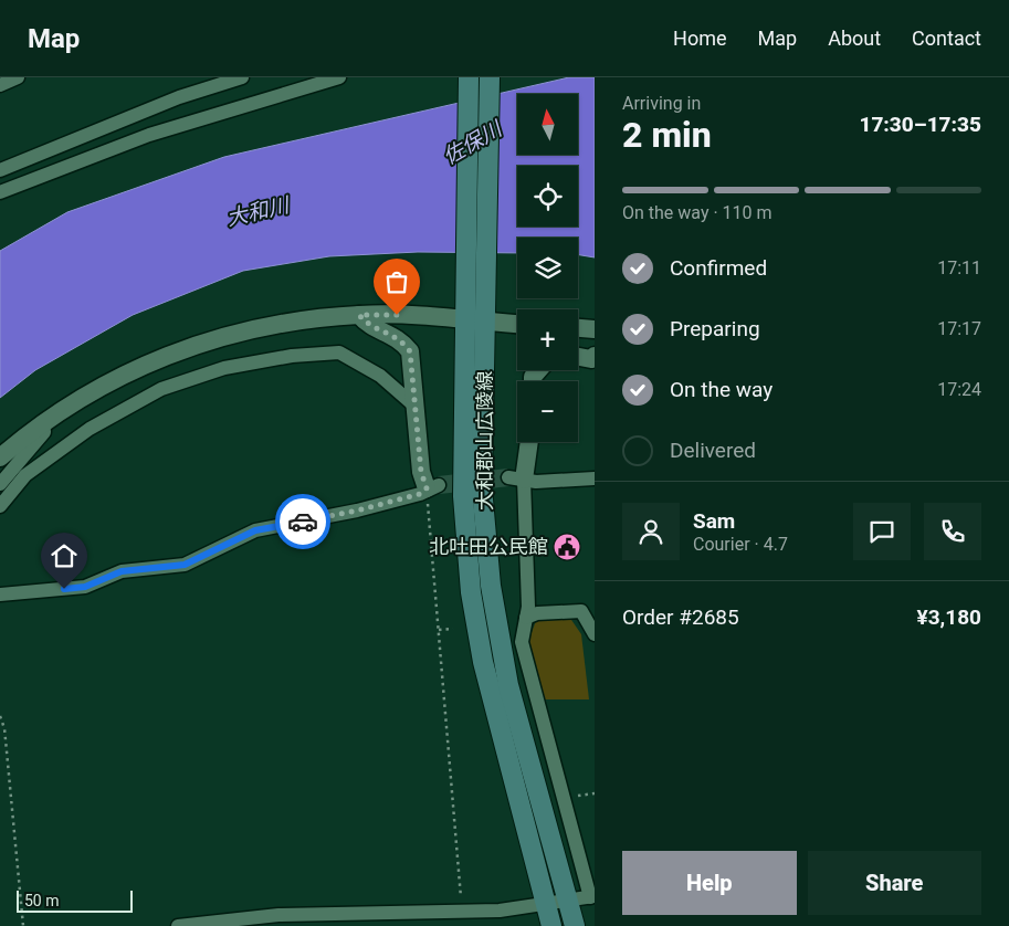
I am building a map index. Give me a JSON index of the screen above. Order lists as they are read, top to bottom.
{
  "streets": {
    "main road": ["大和郡山広陵線"]
  },
  "water": ["佐保川", "大和川"],
  "places": {
    "public building": ["北吐田公民館"]
  },
  "scale_bar": "50 m",
  "north": "top",
  "page": {
    "header": "Map",
    "nav": [
      "Home",
      "Map",
      "About",
      "Contact"
    ],
    "heading": ["2 min", "Arriving in", "17:30–17:35"],
    "panel": [
      "Sam",
      "Courier · 4.7",
      "Order #2685",
      "¥3,180"
    ],
    "map_buttons": ["+", "−"],
    "bar": "On the way · 110 m",
    "list": [
      ["Confirmed", "17:11"],
      ["Preparing", "17:17"],
      ["On the way", "17:24"],
      "Delivered"
    ],
    "buttons": ["Help", "Share"],
    "scale": "50 m"
  }
}
